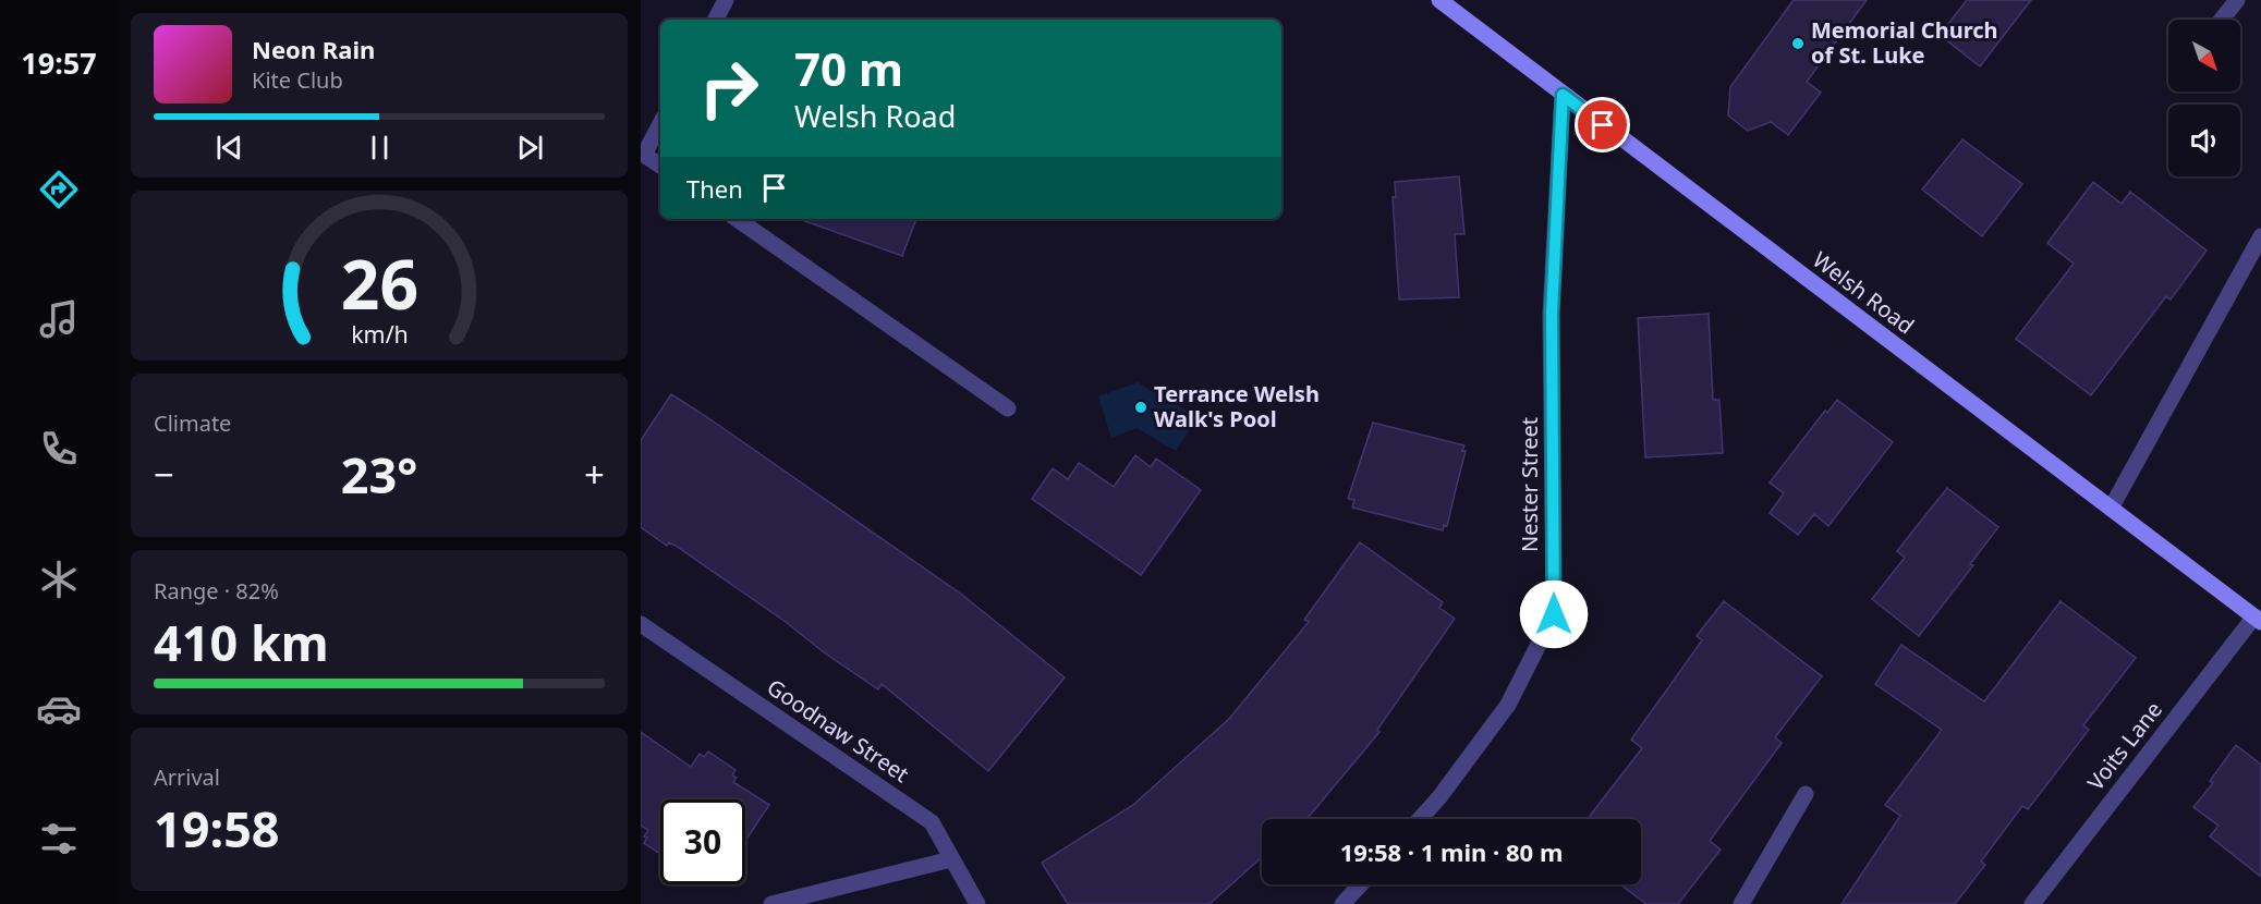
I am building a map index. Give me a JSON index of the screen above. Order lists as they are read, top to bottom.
{
  "streets": {
    "main road": ["Welsh Road"],
    "street": ["Nester Street", "Goodnaw Street", "Voits Lane"]
  },
  "crossings": [
    ["Welsh Road", "Nester Street"],
    ["Welsh Road", "Voits Lane"]
  ],
  "places": ["Memorial Church of St. Luke", "Terrance Welsh Walk's Pool"],
  "north": "bottom right",
  "page": {
    "tabs": "19:57",
    "turn": ["70 m", "Welsh Road"],
    "song": ["Neon Rain", "Kite Club"],
    "then": "Then",
    "tile": [
      "Climate",
      ["Range · 82%", "410 km"],
      ["Arrival", "19:58"]
    ],
    "heat": ["−", "23°", "+"],
    "limit": "30",
    "trip": "19:58 · 1 min · 80 m",
    "gauge": ["26", "km/h"]
  }
}
